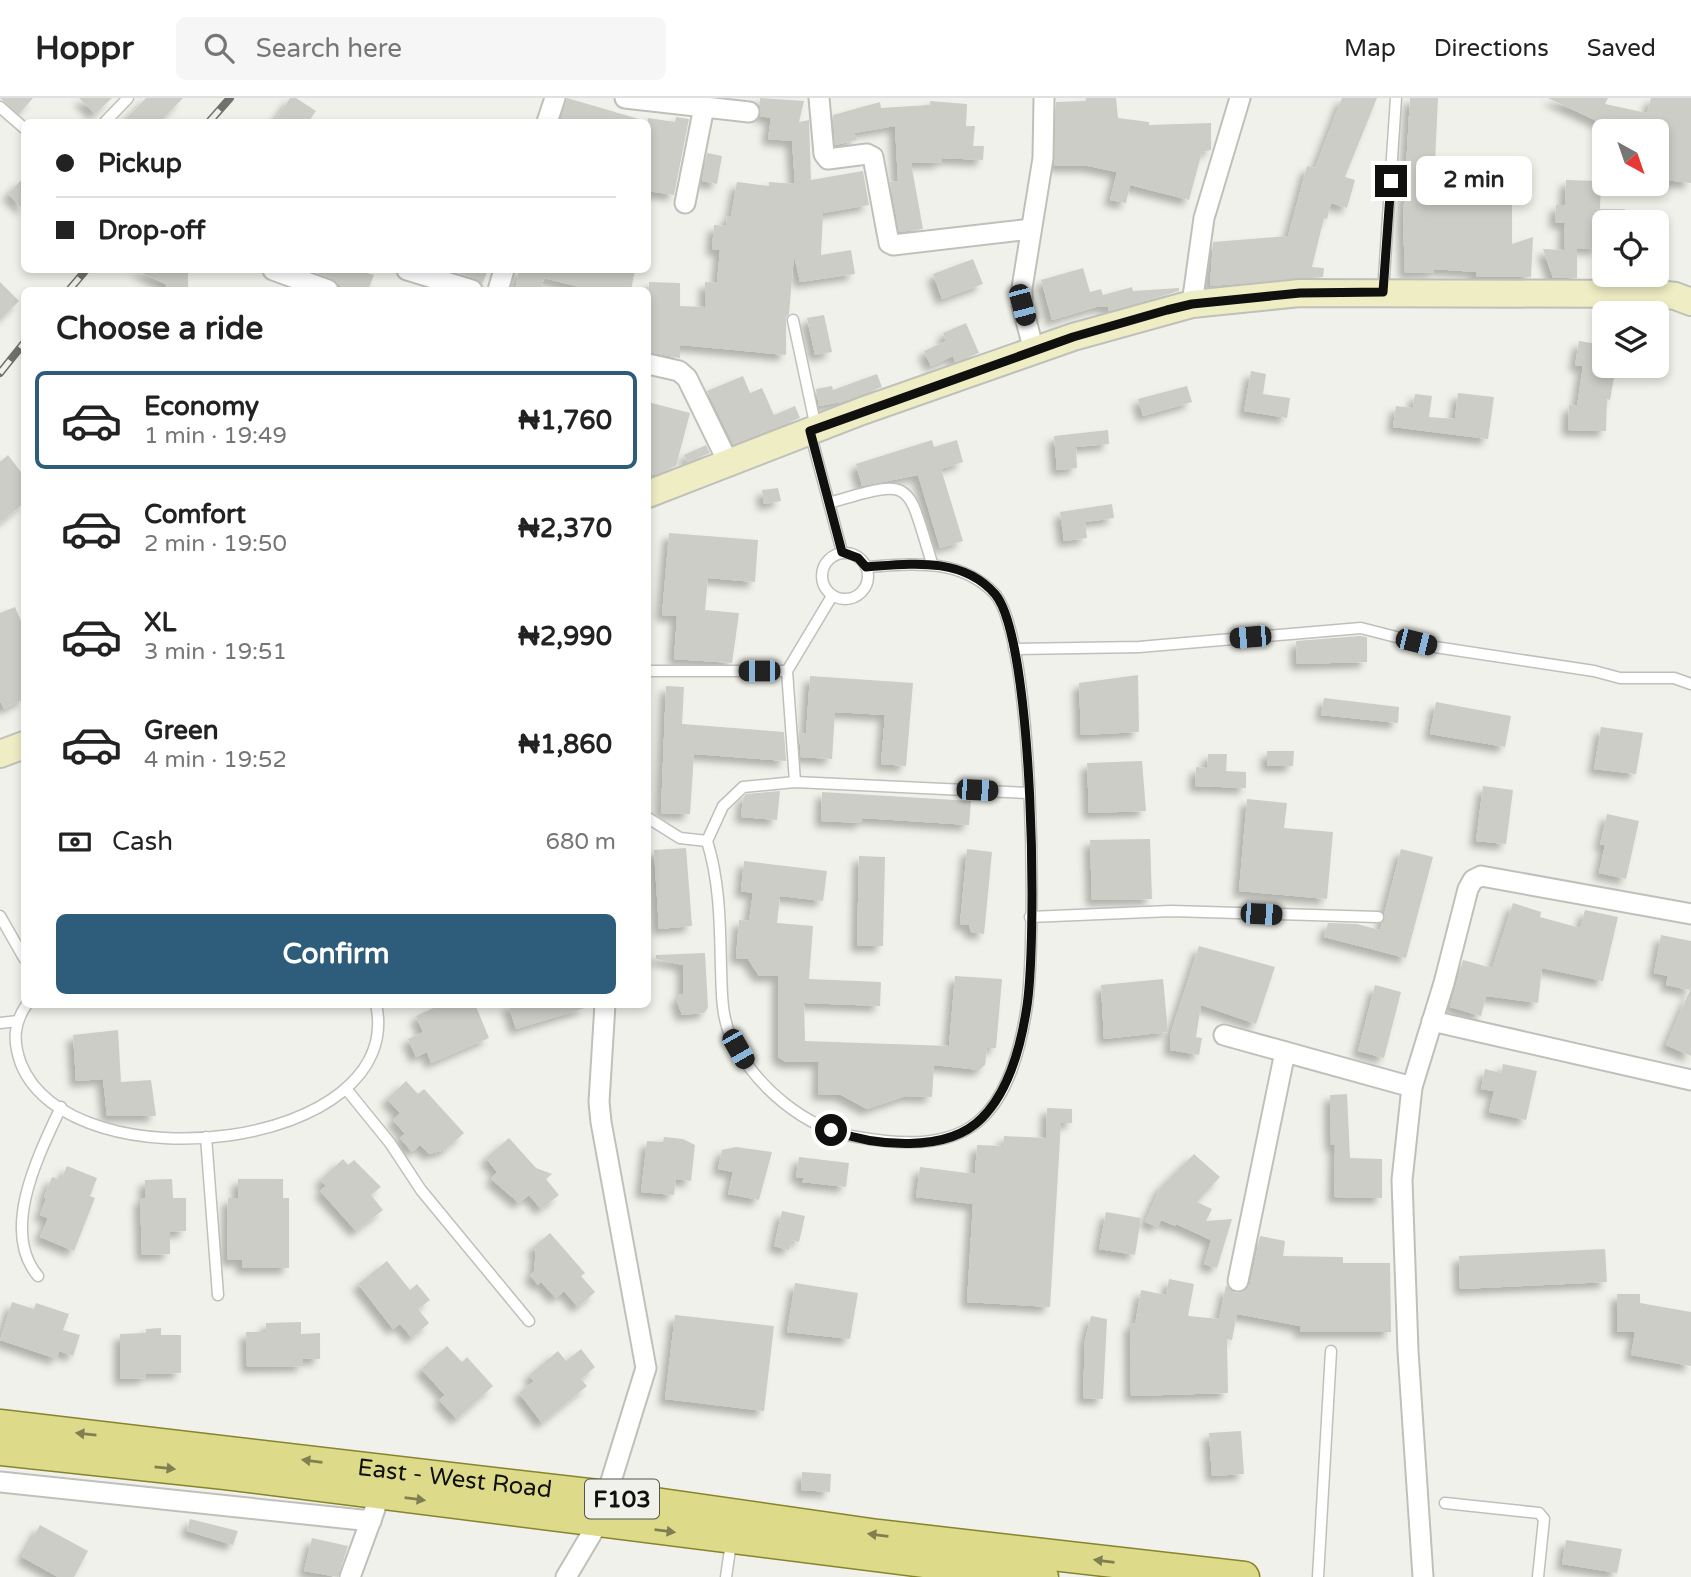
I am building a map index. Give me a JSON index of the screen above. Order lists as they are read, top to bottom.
{
  "streets": {
    "main road": ["East - West Road", "F103"]
  },
  "north": "bottom right",
  "page": {
    "header": "Hoppr",
    "search": "Search here",
    "nav": ["Map", "Directions", "Saved"],
    "banner": ["Pickup", "Drop-off"],
    "bubble": "2 min",
    "heading": "Choose a ride",
    "list": [
      {
        "name": "Economy",
        "note": "1 min · 19:49",
        "value": "₦1,760"
      },
      {
        "name": "Comfort",
        "note": "2 min · 19:50",
        "value": "₦2,370"
      },
      {
        "name": "XL",
        "note": "3 min · 19:51",
        "value": "₦2,990"
      },
      {
        "name": "Green",
        "note": "4 min · 19:52",
        "value": "₦1,860"
      }
    ],
    "pay": ["Cash", "680 m"],
    "buttons": "Confirm"
  }
}
